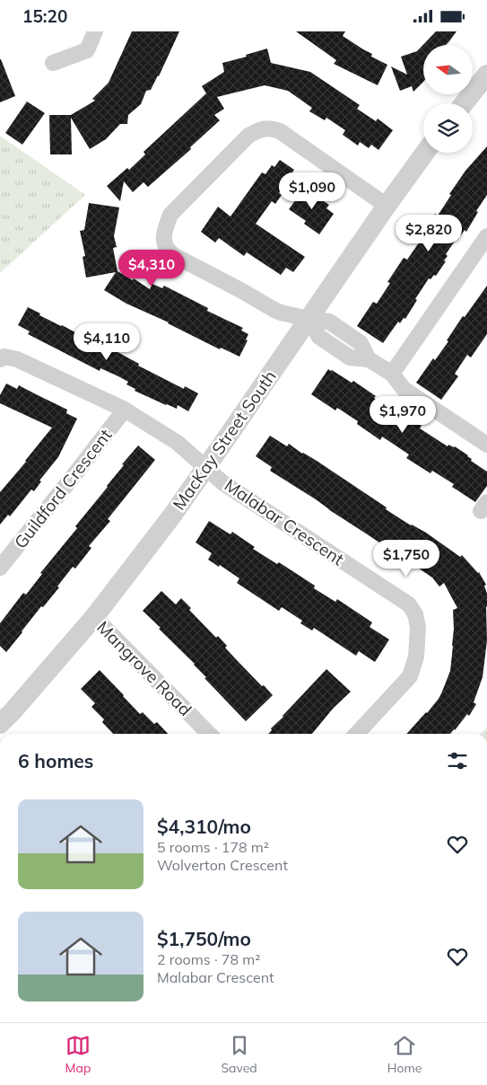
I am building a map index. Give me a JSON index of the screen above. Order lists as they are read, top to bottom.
{
  "streets": {
    "street": [
      "MacKay Street South",
      "Guildford Crescent",
      "Malabar Crescent",
      "Mangrove Road"
    ]
  },
  "crossings": [
    ["MacKay Street South", "Guildford Crescent"],
    ["MacKay Street South", "Malabar Crescent"],
    ["MacKay Street South", "Mangrove Road"],
    ["Guildford Crescent", "Malabar Crescent"]
  ],
  "north": "left",
  "page": {
    "status": "15:20",
    "price": [
      "$1,090",
      "$2,820",
      "$4,310",
      "$4,110",
      "$1,970",
      "$1,750"
    ],
    "heading": "6 homes",
    "list": [
      {
        "name": "$4,310/mo",
        "note": "5 rooms · 178 m² · Wolverton Crescent"
      },
      {
        "name": "$1,750/mo",
        "note": "2 rooms · 78 m² · Malabar Crescent"
      }
    ],
    "tabs": ["Map", "Saved", "Home"]
  }
}
